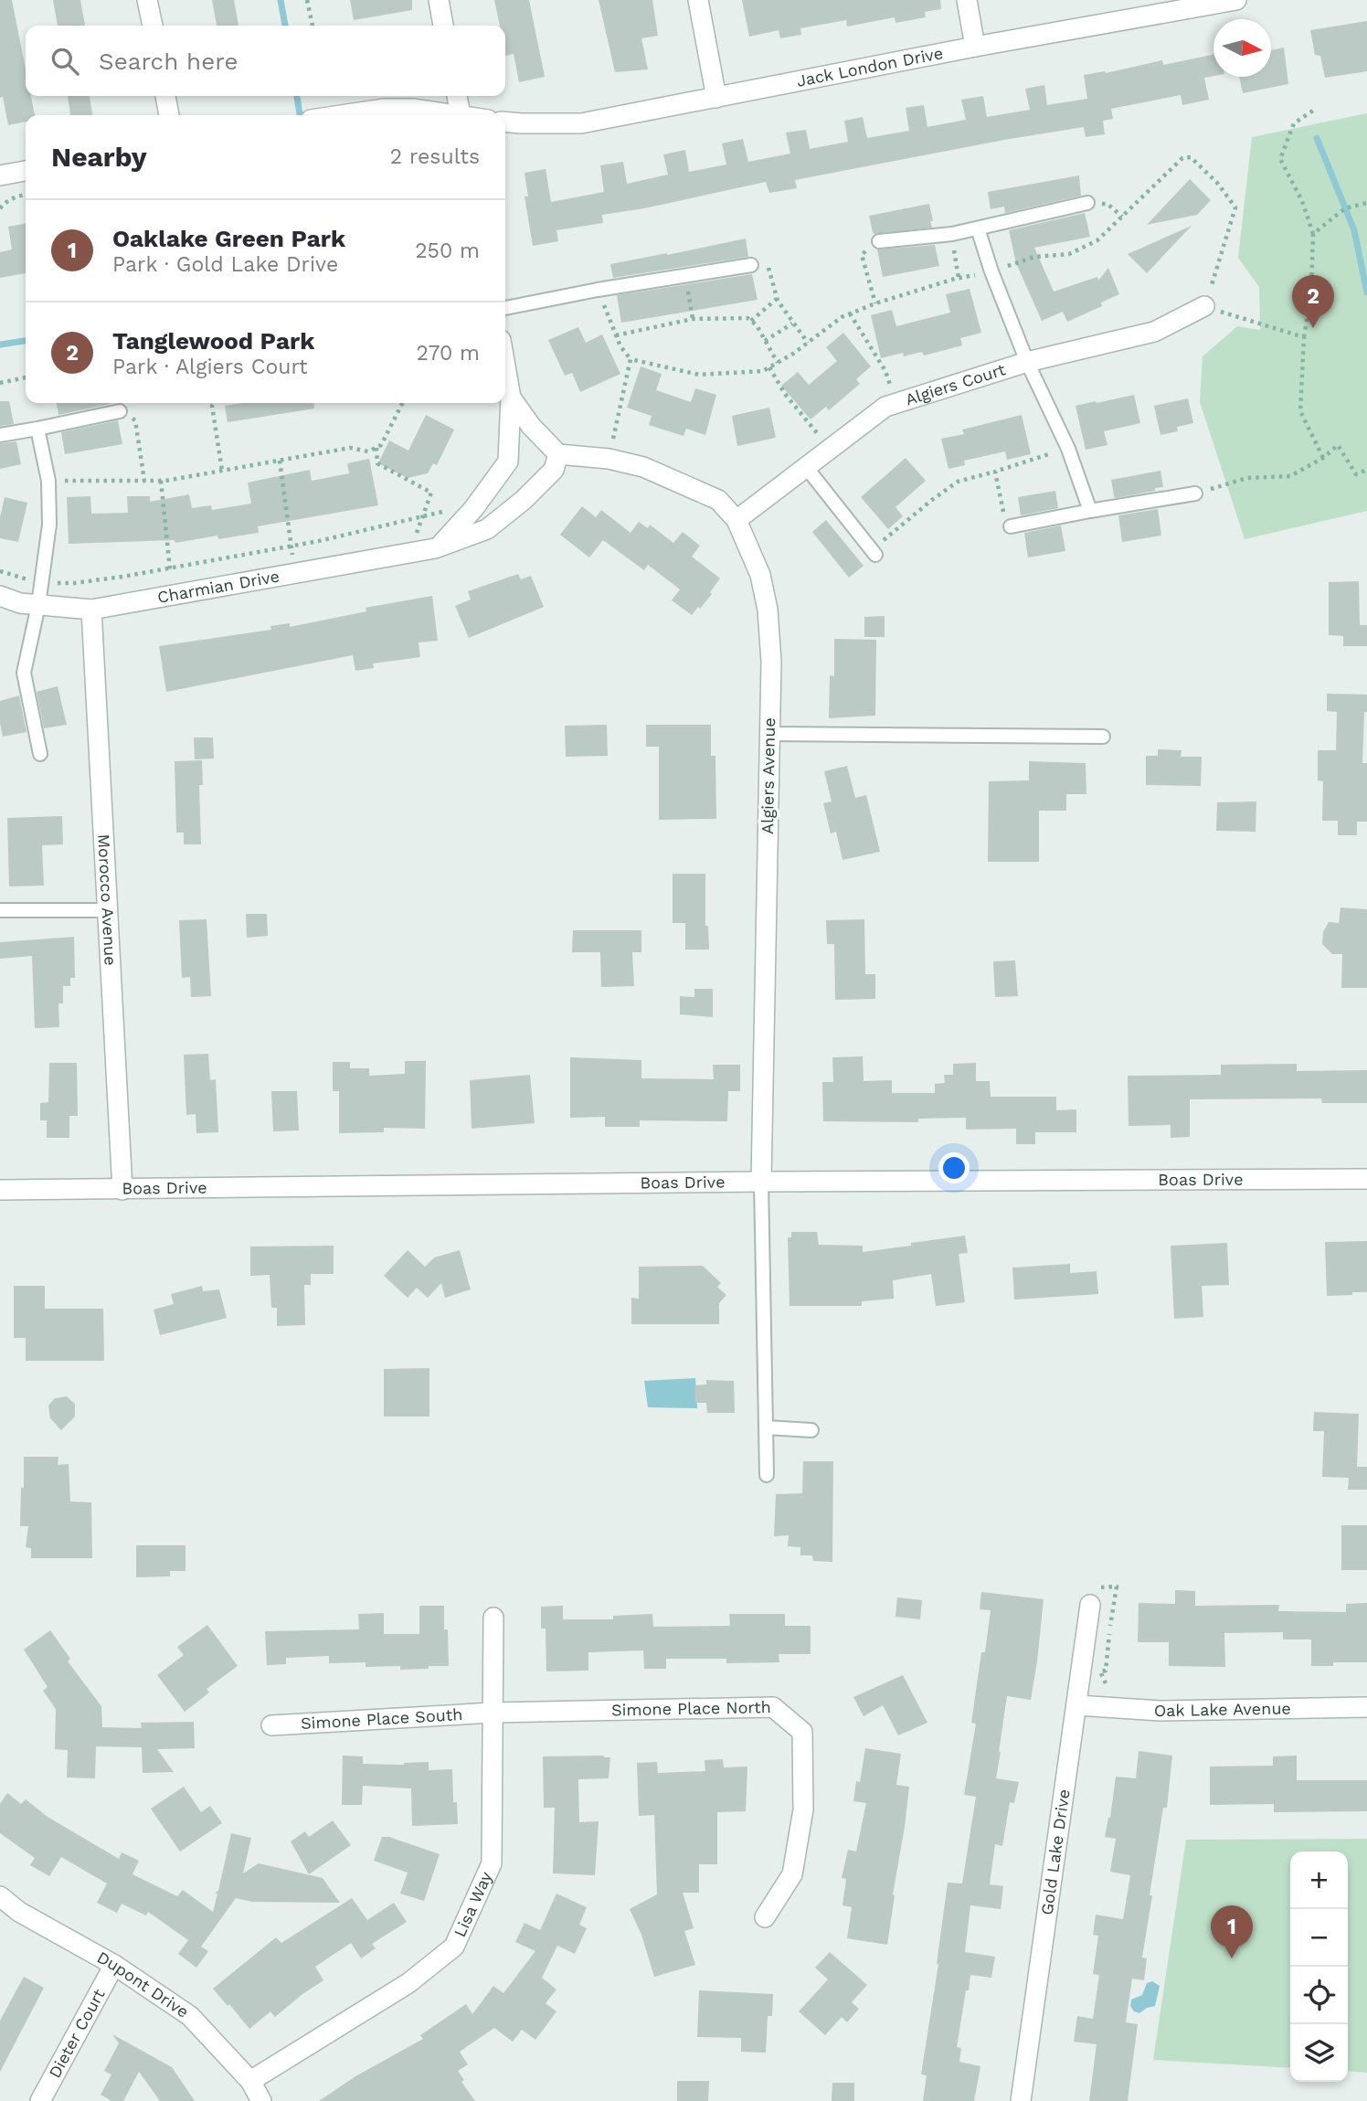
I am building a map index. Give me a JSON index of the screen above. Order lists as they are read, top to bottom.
{
  "streets": {
    "street": [
      "Jack London Drive",
      "Algiers Court",
      "Charmian Drive",
      "Algiers Avenue",
      "Morocco Avenue",
      "Boas Drive",
      "Oak Lake Avenue",
      "Simone Place North",
      "Simone Place South",
      "Gold Lake Drive",
      "Lisa Way",
      "Dupont Drive",
      "Dieter Court"
    ]
  },
  "crossings": [
    ["Algiers Court", "Algiers Avenue"],
    ["Charmian Drive", "Morocco Avenue"],
    ["Algiers Avenue", "Boas Drive"],
    ["Morocco Avenue", "Boas Drive"],
    ["Oak Lake Avenue", "Gold Lake Drive"],
    ["Simone Place North", "Simone Place South"],
    ["Simone Place North", "Lisa Way"],
    ["Simone Place South", "Lisa Way"],
    ["Lisa Way", "Dupont Drive"],
    ["Dupont Drive", "Dieter Court"]
  ],
  "north": "right",
  "page": {
    "search": "Search here",
    "heading": ["Nearby", "2 results"],
    "list": [
      {
        "mark": "1",
        "name": "Oaklake Green Park",
        "note": "Park · Gold Lake Drive",
        "value": "250 m"
      },
      {
        "mark": "2",
        "name": "Tanglewood Park",
        "note": "Park · Algiers Court",
        "value": "270 m"
      }
    ],
    "pins": ["2", "1"],
    "map_buttons": ["+", "−"]
  }
}
